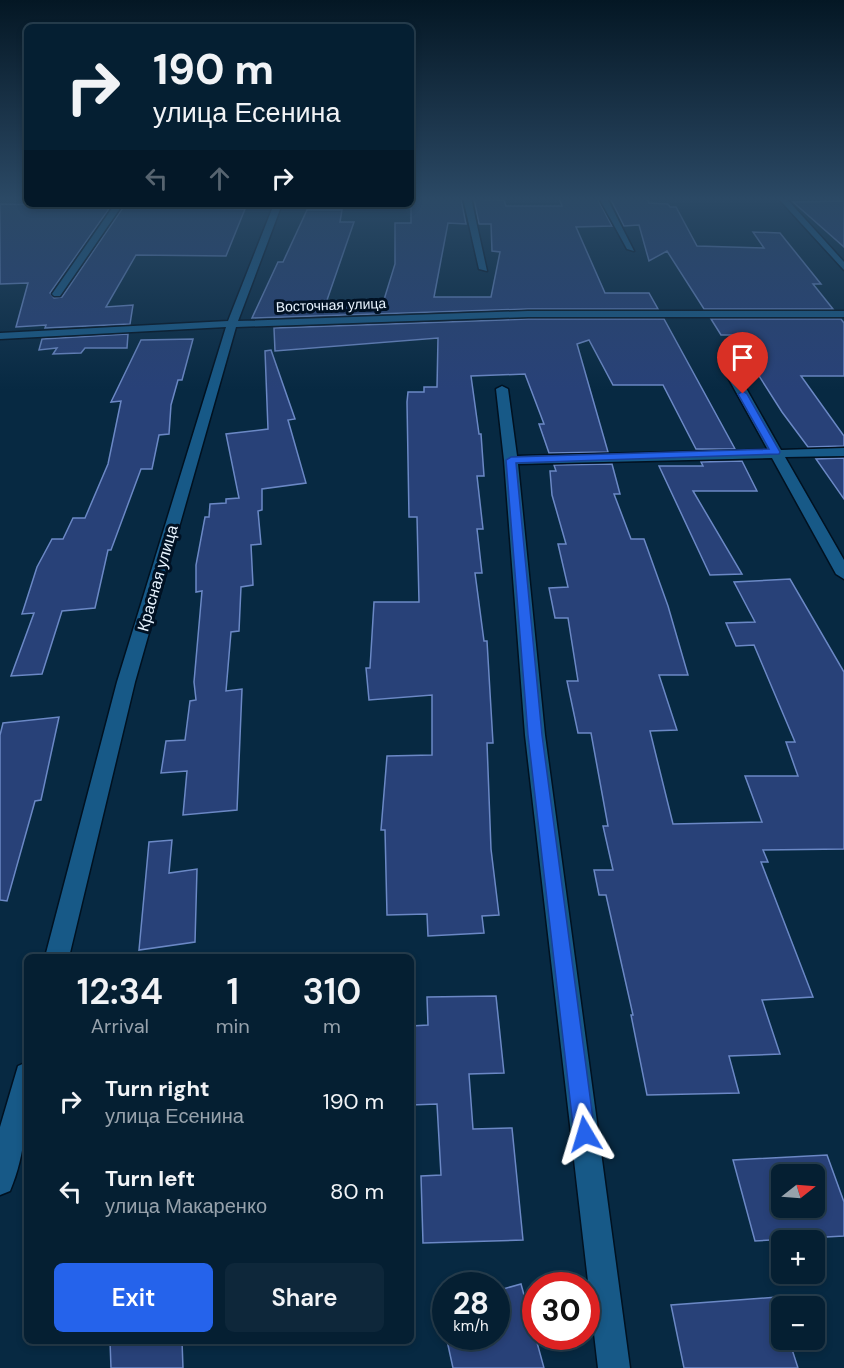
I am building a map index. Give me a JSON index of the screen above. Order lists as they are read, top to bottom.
{
  "streets": {
    "street": ["Восточная улица", "Красная улица"]
  },
  "crossings": [
    ["Восточная улица", "Красная улица"]
  ],
  "north": "right",
  "page": {
    "turn": ["190 m", "улица Есенина"],
    "eta": [
      "12:34",
      "Arrival",
      "1",
      "min",
      "310",
      "m"
    ],
    "list": [
      {
        "name": "Turn right",
        "note": "улица Есенина",
        "value": "190 m"
      },
      {
        "name": "Turn left",
        "note": "улица Макаренко",
        "value": "80 m"
      }
    ],
    "map_buttons": ["+", "−"],
    "buttons": ["Exit", "Share"],
    "speed": "28 km/h",
    "limit": "30"
  }
}
